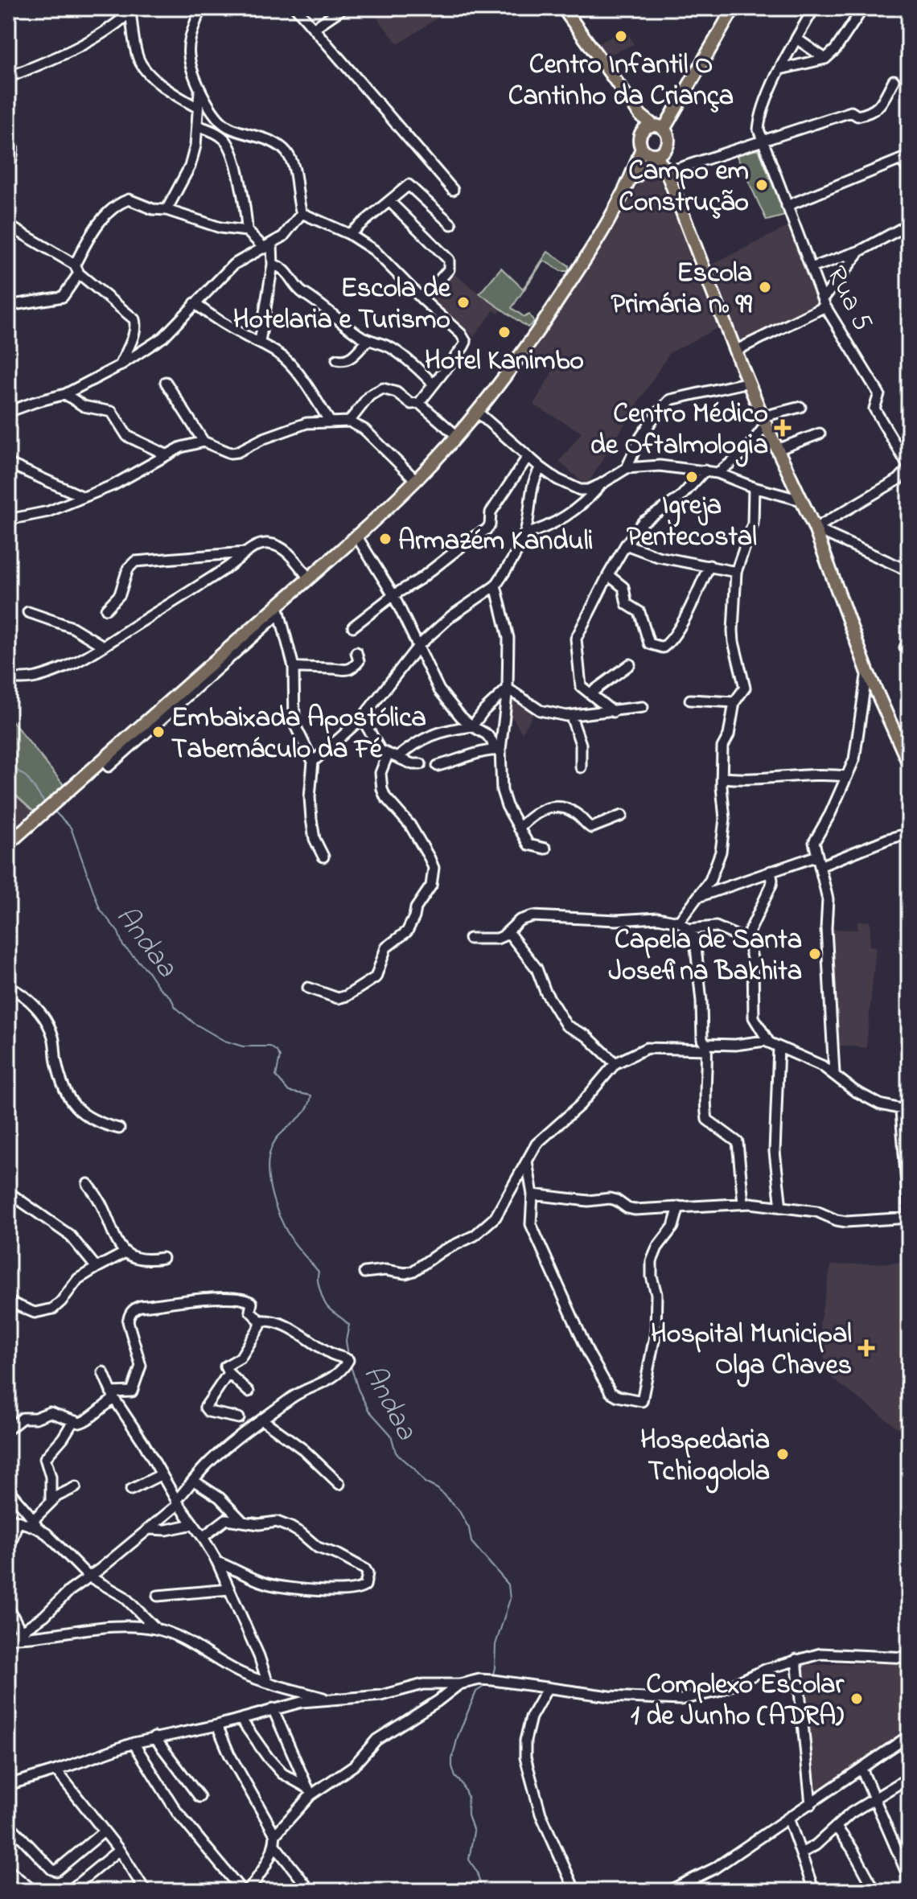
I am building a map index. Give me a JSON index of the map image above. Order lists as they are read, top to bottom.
{
  "streets": {
    "street": ["Rua 5"]
  },
  "water": ["Andaa"],
  "places": {
    "other": [
      "Centro Infantil O Cantinho da Criança",
      "Campo em Construção",
      "Escola Primária nº 99",
      "Escola de Hotelaria e Turismo",
      "Hotel Kanimbo",
      "Igreja Pentecostal",
      "Armazém Kanduli",
      "Embaixada Apostólica Tabernáculo da Fé",
      "Capela de Santa Josefina Bakhita",
      "Hospedaria Tchiogolola",
      "Complexo Escolar 1 de Junho (ADRA)"
    ],
    "health": ["Centro Médico de Oftalmologia", "Hospital Municipal Olga Chaves"]
  }
}
